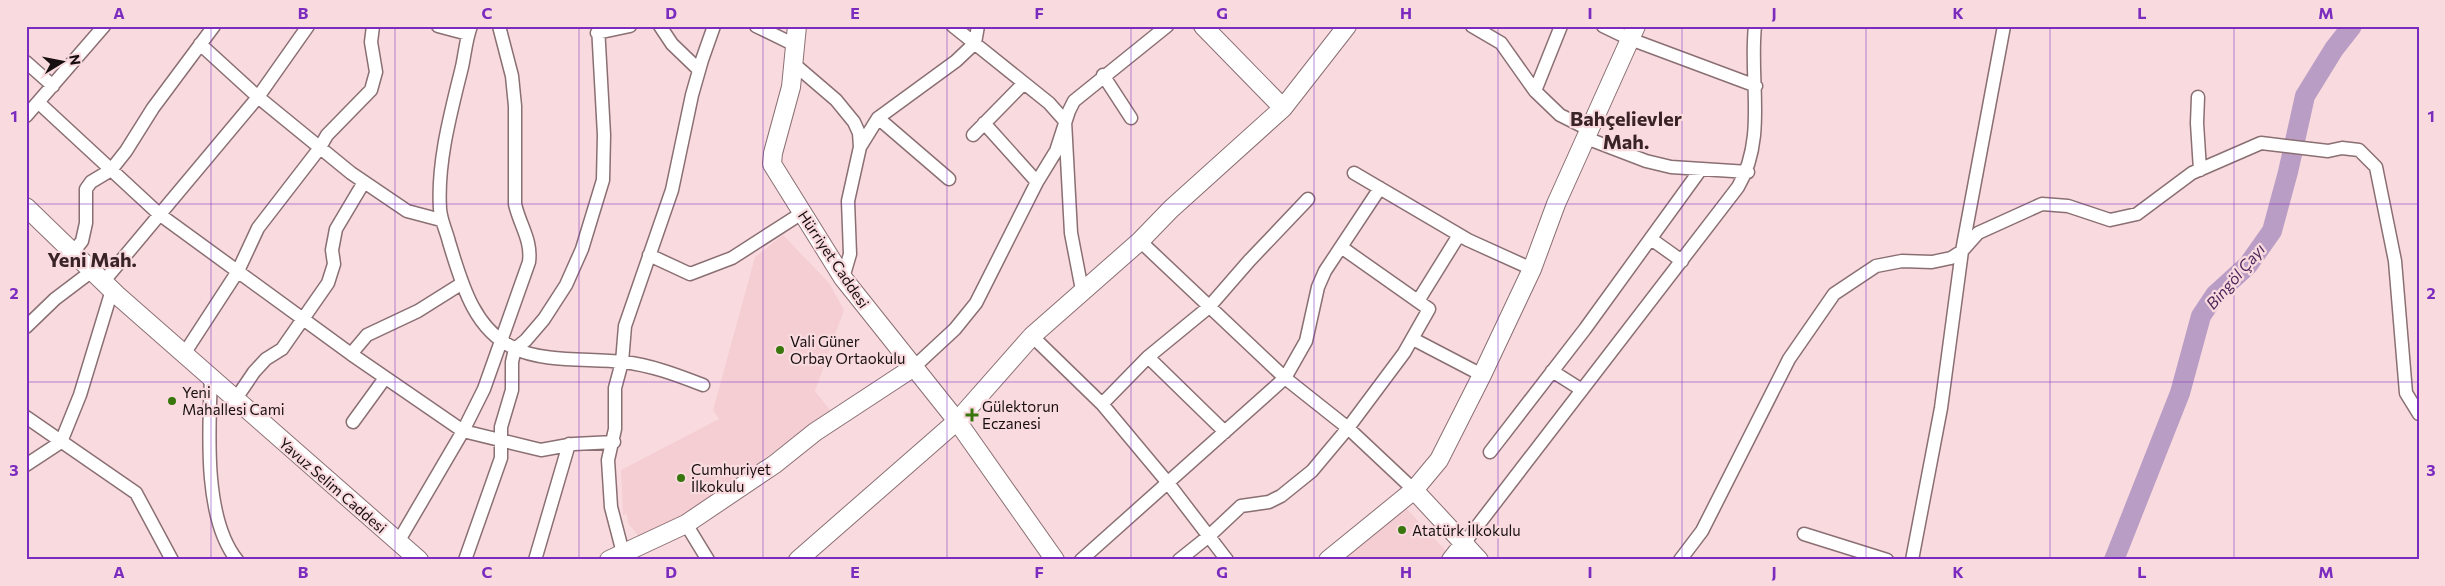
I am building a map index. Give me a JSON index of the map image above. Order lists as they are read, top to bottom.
{
  "streets": {
    "street": ["Hürriyet Caddesi", "Yavuz Selim Caddesi"]
  },
  "districts": ["Bahçelievler Mah.", "Yeni Mah."],
  "water": ["Bingöl Çayı"],
  "places": {
    "other": [
      "Vali Güner Orbay Ortaokulu",
      "Yeni Mahallesi Cami",
      "Cumhuriyet İlkokulu",
      "Atatürk İlkokulu"
    ],
    "health": ["Gülektorun Eczanesi"]
  },
  "north": "right",
  "grid": {
    "columns": [
      "A",
      "B",
      "C",
      "D",
      "E",
      "F",
      "G",
      "H",
      "I",
      "J",
      "K",
      "L",
      "M"
    ],
    "rows": ["1", "2", "3"]
  }
}
